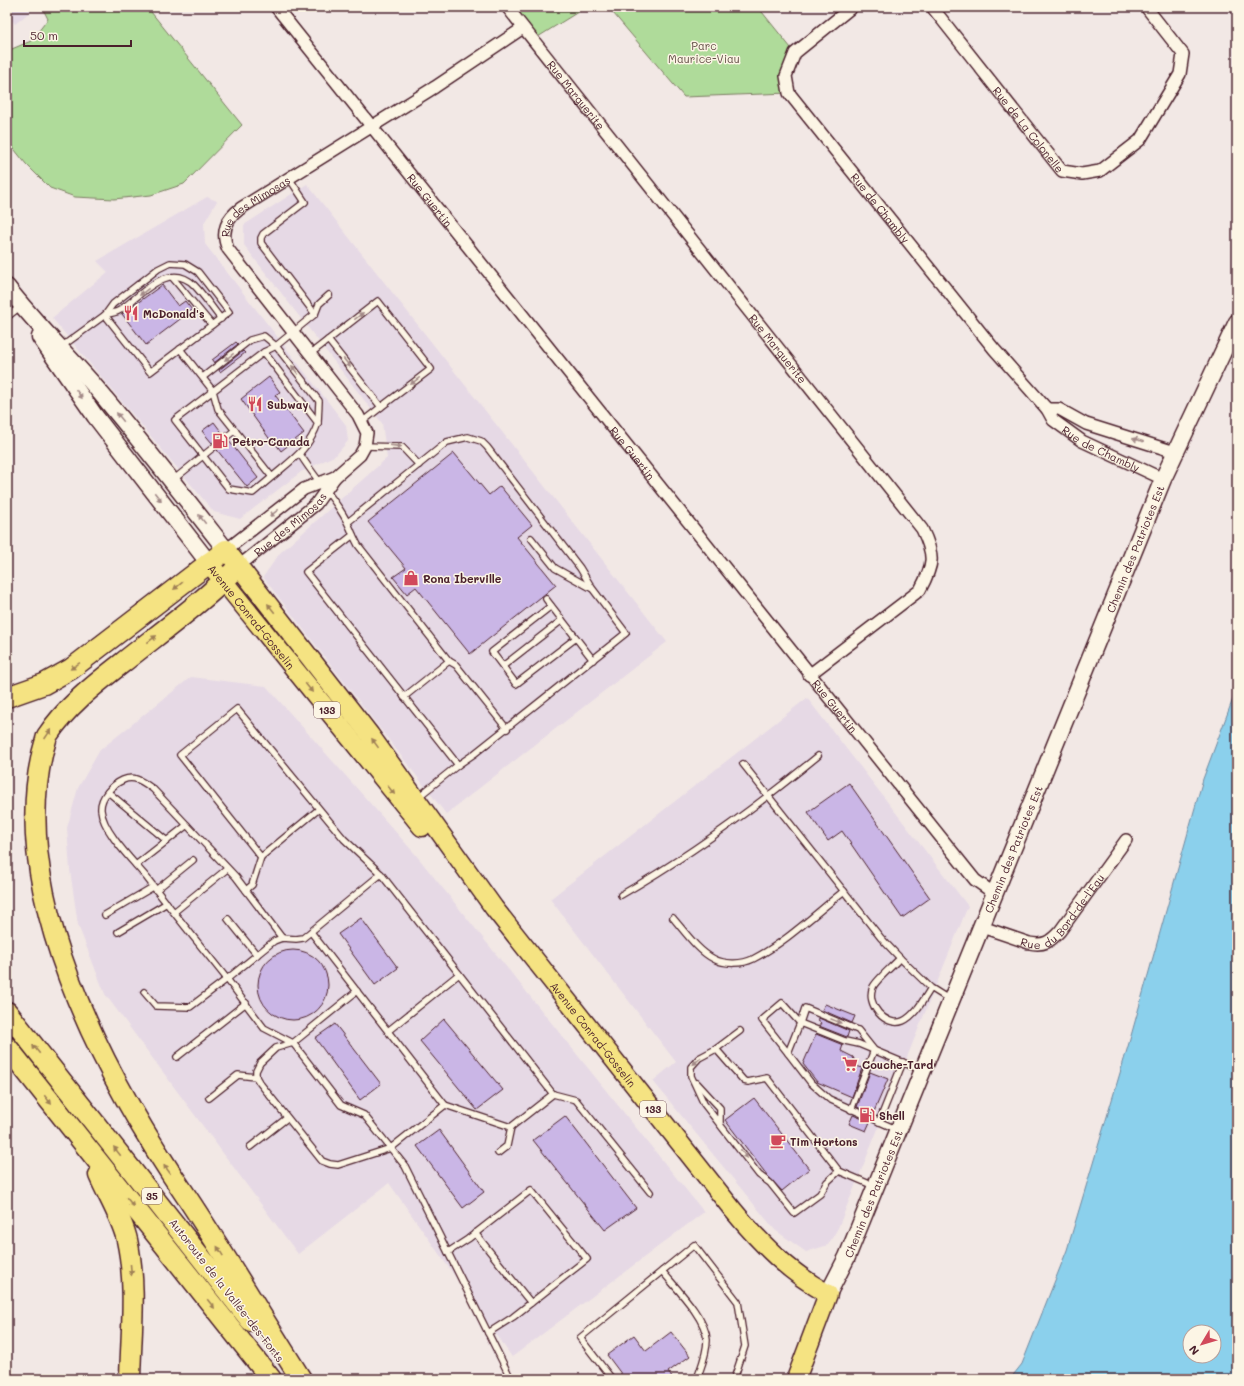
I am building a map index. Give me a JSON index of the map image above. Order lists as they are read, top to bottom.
{
  "streets": {
    "highway": ["35", "Autoroute de la Vallée-des-Forts"],
    "main road": ["Chemin des Patriotes Est", "Avenue Conrad-Gosselin", "133"],
    "street": [
      "Rue Marguerite",
      "Rue de La Colonelle",
      "Rue Guertin",
      "Rue des Mimosas",
      "Rue de Chambly",
      "Rue du Bord-de-l'Eau"
    ]
  },
  "crossings": [
    ["Rue Marguerite", "Rue Guertin"],
    ["Rue Marguerite", "Rue des Mimosas"],
    ["Rue Guertin", "Rue des Mimosas"],
    ["Rue Guertin", "Chemin des Patriotes Est"],
    ["Rue des Mimosas", "Avenue Conrad-Gosselin"],
    ["Rue de Chambly", "Chemin des Patriotes Est"],
    ["Chemin des Patriotes Est", "Avenue Conrad-Gosselin"],
    ["Chemin des Patriotes Est", "Rue du Bord-de-l'Eau"]
  ],
  "parks": ["Parc Maurice-Viau"],
  "places": {
    "restaurant": ["McDonald's", "Subway"],
    "fuel station": ["Petro-Canada", "Shell"],
    "shop": ["Rona Iberville"],
    "supermarket": ["Couche-Tard"],
    "cafe": ["Tim Hortons"]
  },
  "scale_bar": "50 m",
  "north": "bottom left"
}
